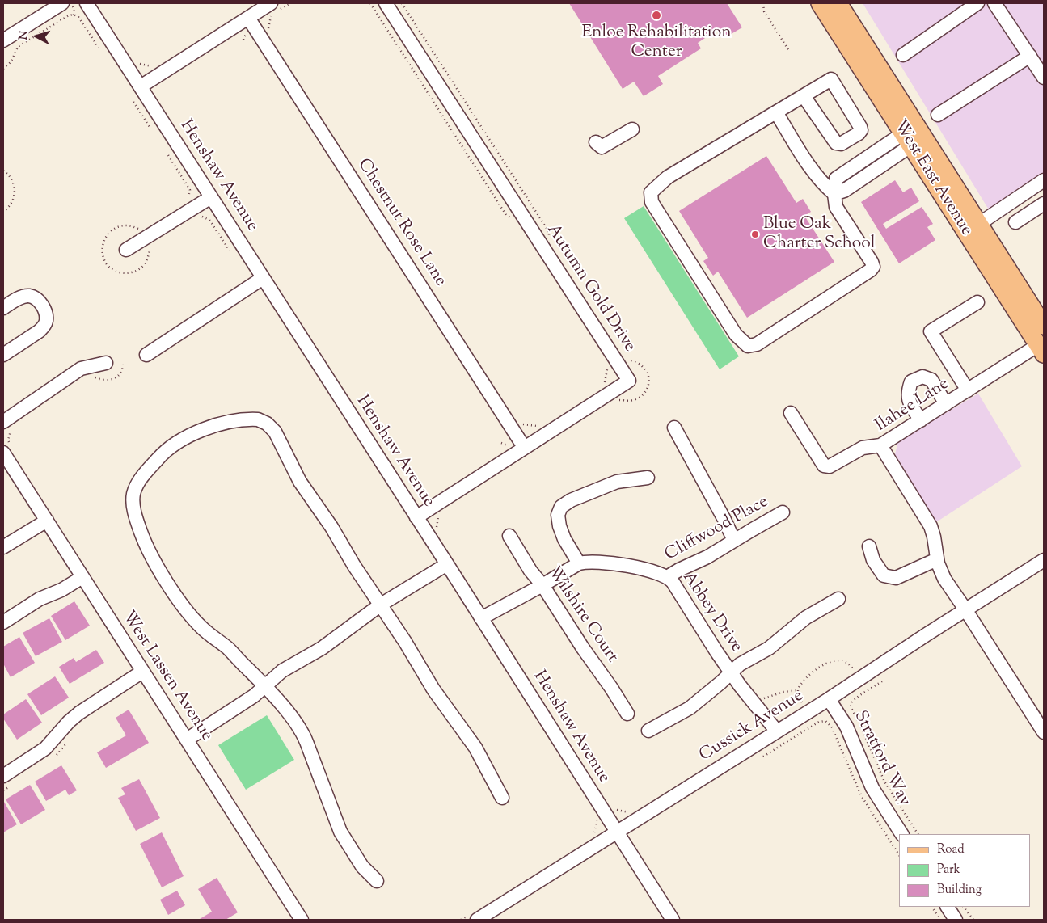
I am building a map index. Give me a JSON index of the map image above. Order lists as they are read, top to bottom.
{
  "streets": {
    "main road": ["West East Avenue"],
    "street": [
      "Henshaw Avenue",
      "Chestnut Rose Lane",
      "Autumn Gold Drive",
      "Ilahee Lane",
      "Cliffwood Place",
      "Abbey Drive",
      "Wilshire Court",
      "West Lassen Avenue",
      "Cussick Avenue",
      "Stratford Way"
    ]
  },
  "crossings": [
    ["Henshaw Avenue", "Autumn Gold Drive"],
    ["Henshaw Avenue", "Abbey Drive"],
    ["Henshaw Avenue", "Cussick Avenue"],
    ["West East Avenue", "Ilahee Lane"],
    ["Chestnut Rose Lane", "Autumn Gold Drive"],
    ["Ilahee Lane", "Cussick Avenue"],
    ["Cliffwood Place", "Abbey Drive"],
    ["Abbey Drive", "Wilshire Court"],
    ["Abbey Drive", "Cussick Avenue"],
    ["Cussick Avenue", "Stratford Way"]
  ],
  "places": ["Enloe Rehabilitation Center", "Blue Oak Charter School"],
  "legend": ["Road", "Park", "Building"],
  "north": "left"
}
